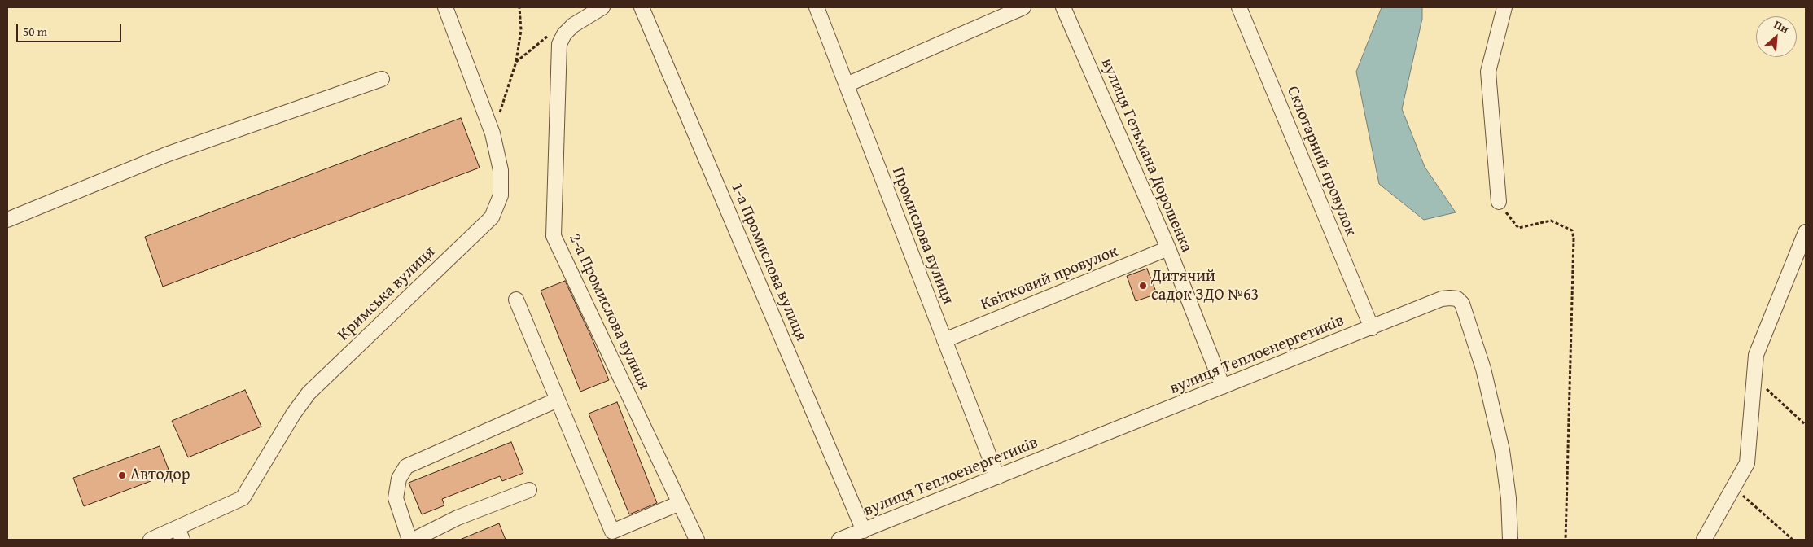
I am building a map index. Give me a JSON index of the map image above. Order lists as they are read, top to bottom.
{
  "streets": {
    "street": [
      "вулиця Гетьмана Дорошенка",
      "Склотарний провулок",
      "Промислова вулиця",
      "1-а Промислова вулиця",
      "Квітковий провулок",
      "Кримська вулиця",
      "2-а Промислова вулиця",
      "вулиця Теплоенергетиків"
    ]
  },
  "crossings": [
    ["вулиця Гетьмана Дорошенка", "Квітковий провулок"],
    ["вулиця Гетьмана Дорошенка", "вулиця Теплоенергетиків"],
    ["Склотарний провулок", "вулиця Теплоенергетиків"],
    ["Промислова вулиця", "Квітковий провулок"],
    ["Промислова вулиця", "вулиця Теплоенергетиків"],
    ["1-а Промислова вулиця", "вулиця Теплоенергетиків"]
  ],
  "places": ["Дитячий садок ЗДО №63", "Автодор"],
  "scale_bar": "50 m",
  "north": "top right"
}
